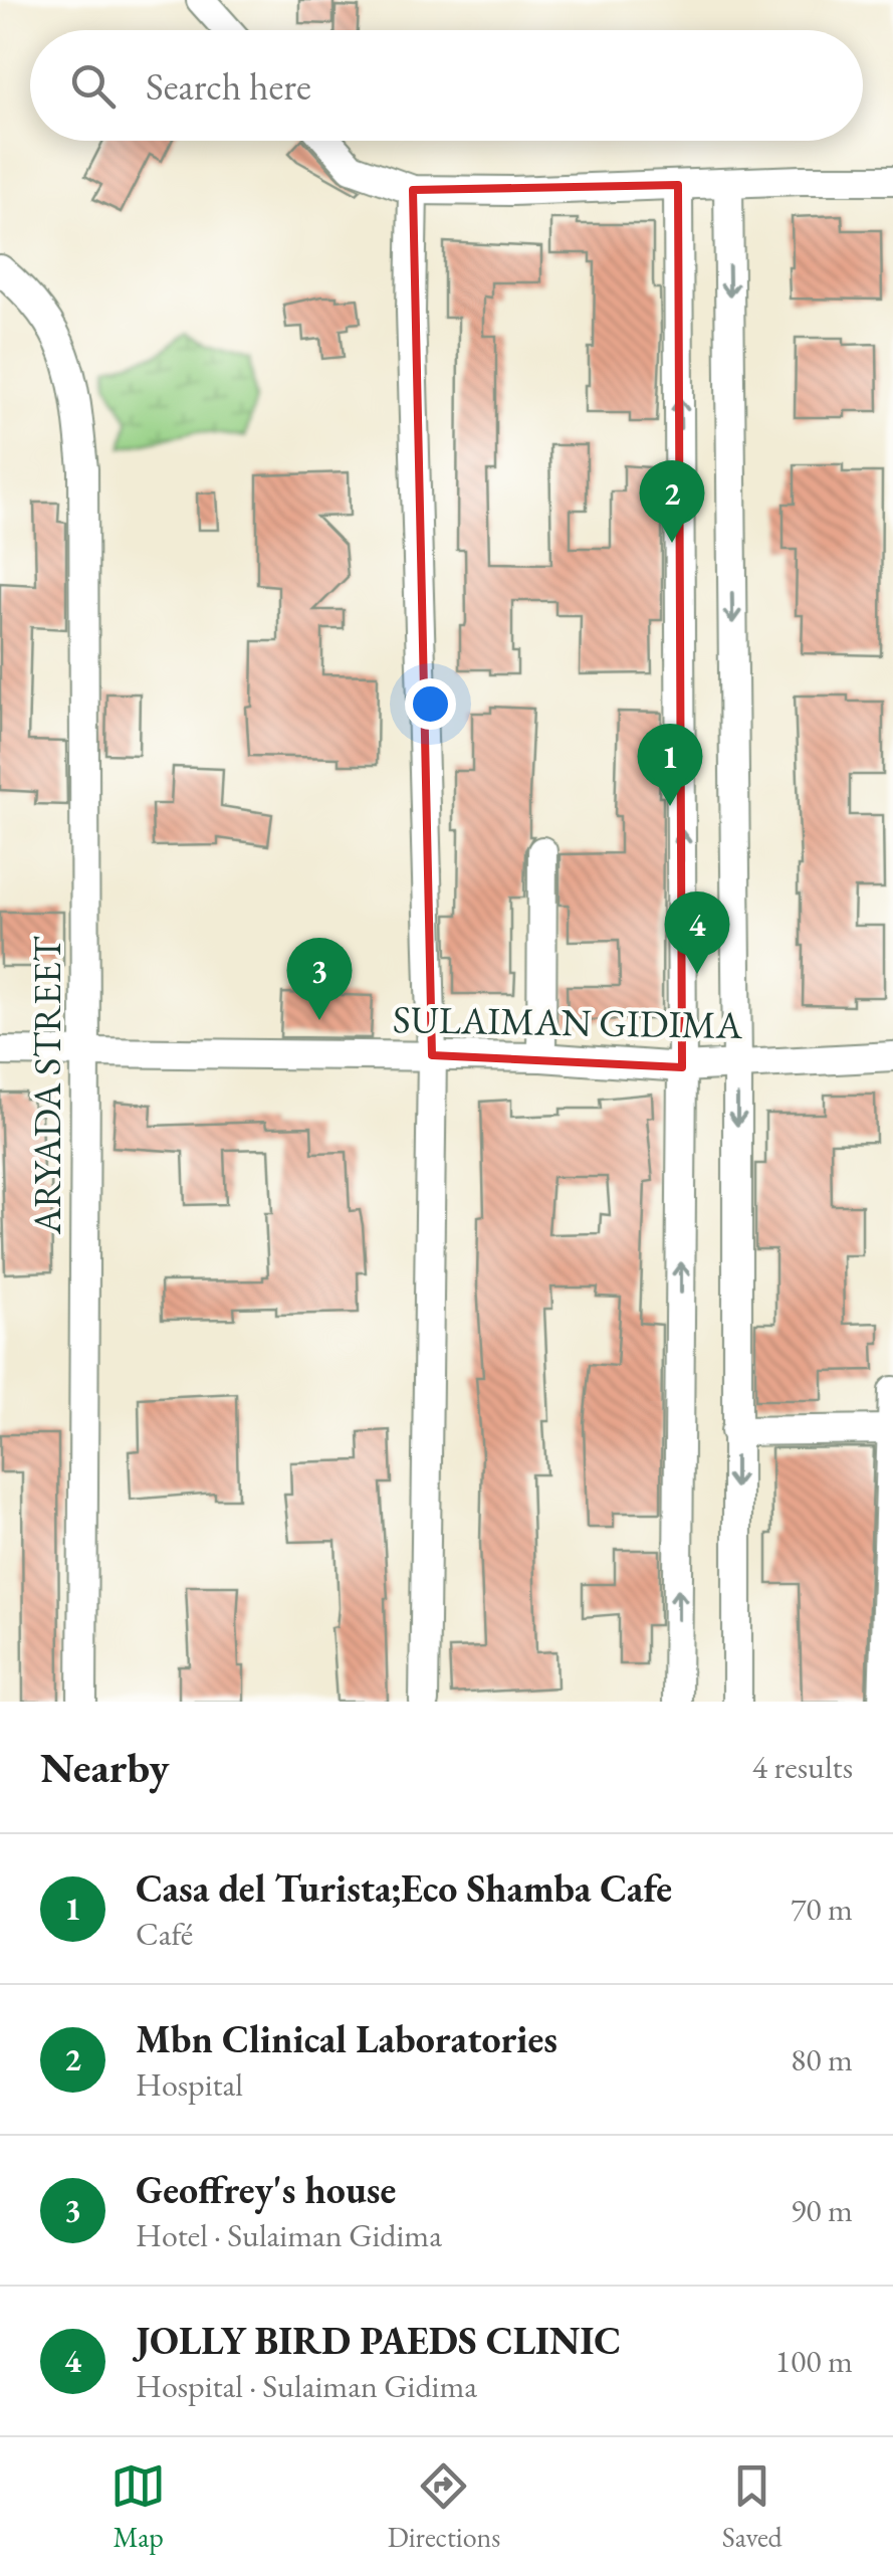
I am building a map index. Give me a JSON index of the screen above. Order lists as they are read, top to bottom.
{
  "streets": {
    "street": ["SULAIMAN GIDIMA", "ARYADA STREET"]
  },
  "crossings": [
    ["SULAIMAN GIDIMA", "ARYADA STREET"]
  ],
  "page": {
    "search": "Search here",
    "pins": [
      "2",
      "1",
      "4",
      "3"
    ],
    "heading": ["Nearby", "4 results"],
    "list": [
      {
        "mark": "1",
        "name": "Casa del Turista;Eco Shamba Cafe",
        "note": "Café",
        "value": "70 m"
      },
      {
        "mark": "2",
        "name": "Mbn Clinical Laboratories",
        "note": "Hospital",
        "value": "80 m"
      },
      {
        "mark": "3",
        "name": "Geoffrey's house",
        "note": "Hotel · Sulaiman Gidima",
        "value": "90 m"
      },
      {
        "mark": "4",
        "name": "JOLLY BIRD PAEDS CLINIC",
        "note": "Hospital · Sulaiman Gidima",
        "value": "100 m"
      }
    ],
    "nav": ["Map", "Directions", "Saved"]
  }
}
